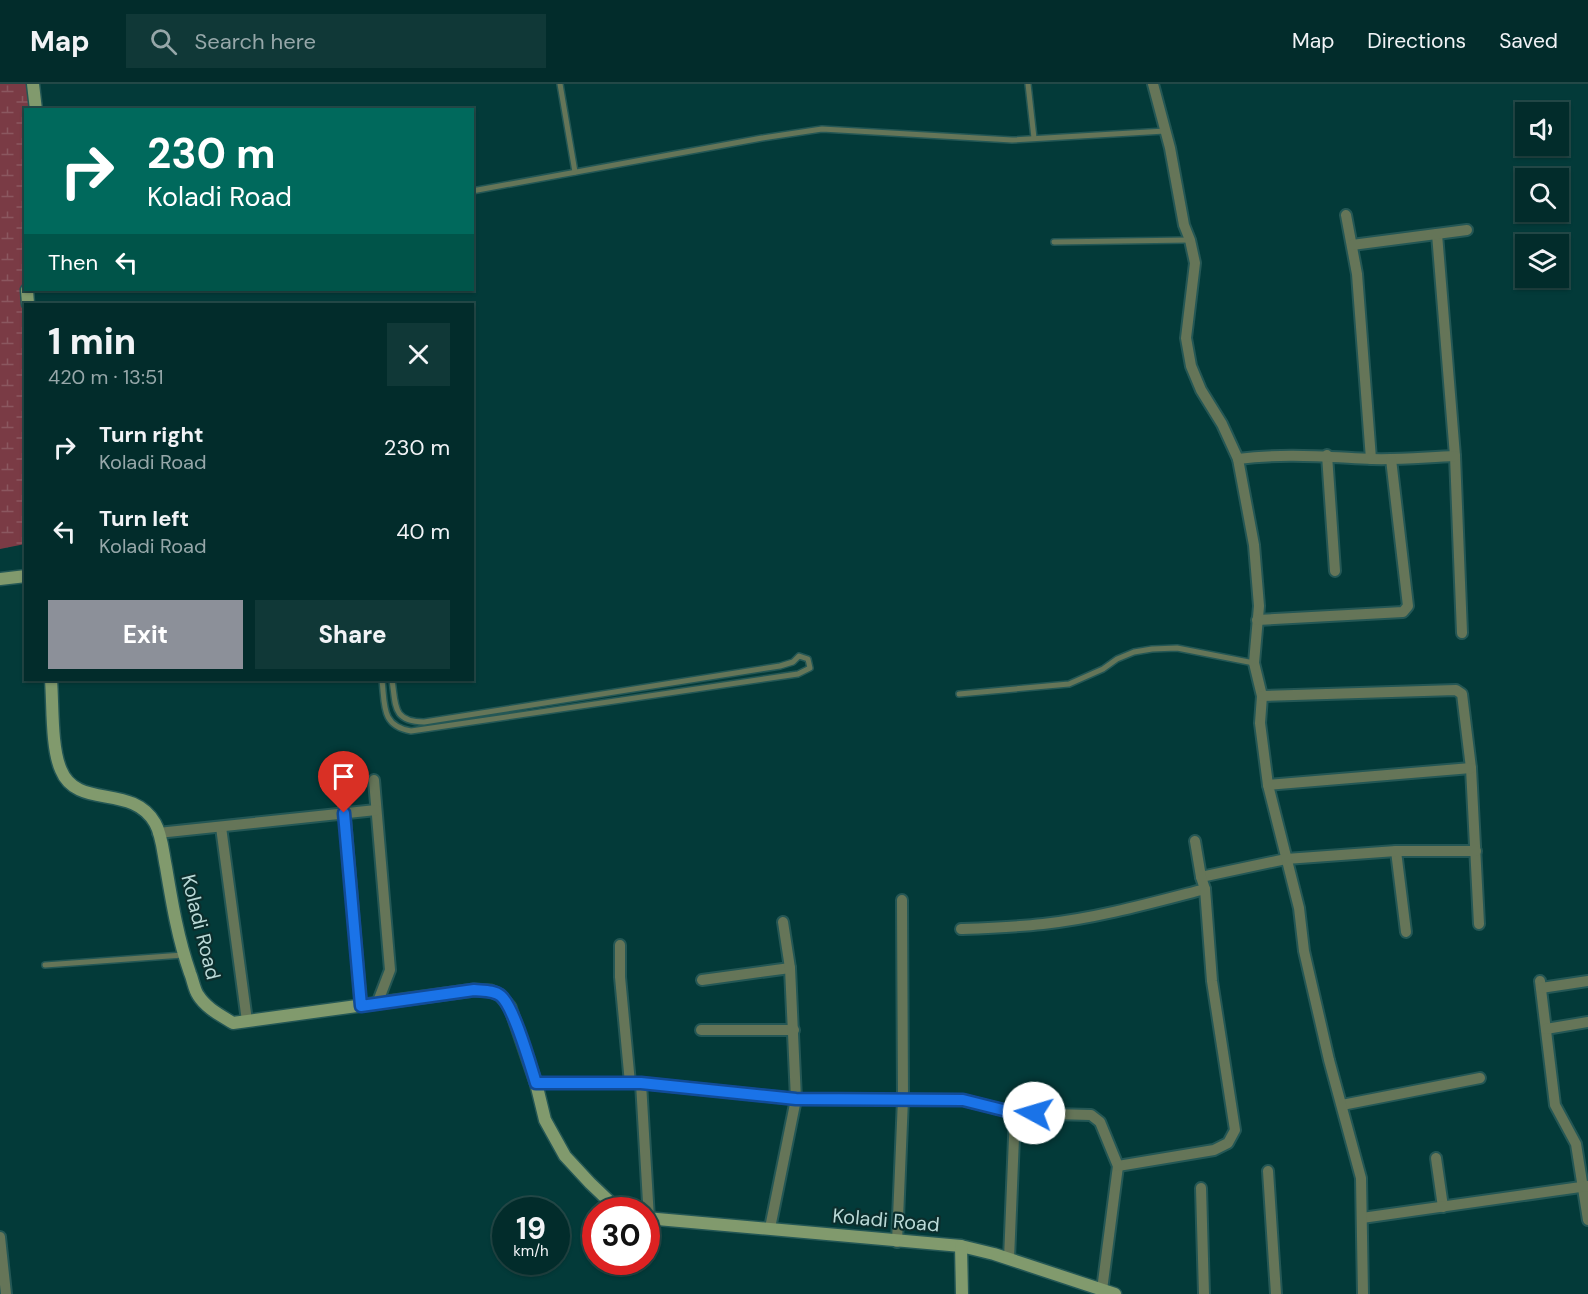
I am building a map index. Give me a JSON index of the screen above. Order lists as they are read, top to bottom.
{
  "streets": {
    "street": ["Koladi Road"]
  },
  "page": {
    "header": "Map",
    "search": "Search here",
    "nav": ["Map", "Directions", "Saved"],
    "turn": ["230 m", "Koladi Road"],
    "then": "Then",
    "heading": ["1 min", "420 m · 13:51"],
    "list": [
      {
        "name": "Turn right",
        "note": "Koladi Road",
        "value": "230 m"
      },
      {
        "name": "Turn left",
        "note": "Koladi Road",
        "value": "40 m"
      }
    ],
    "buttons": ["Exit", "Share"],
    "speed": "19 km/h",
    "limit": "30"
  }
}
